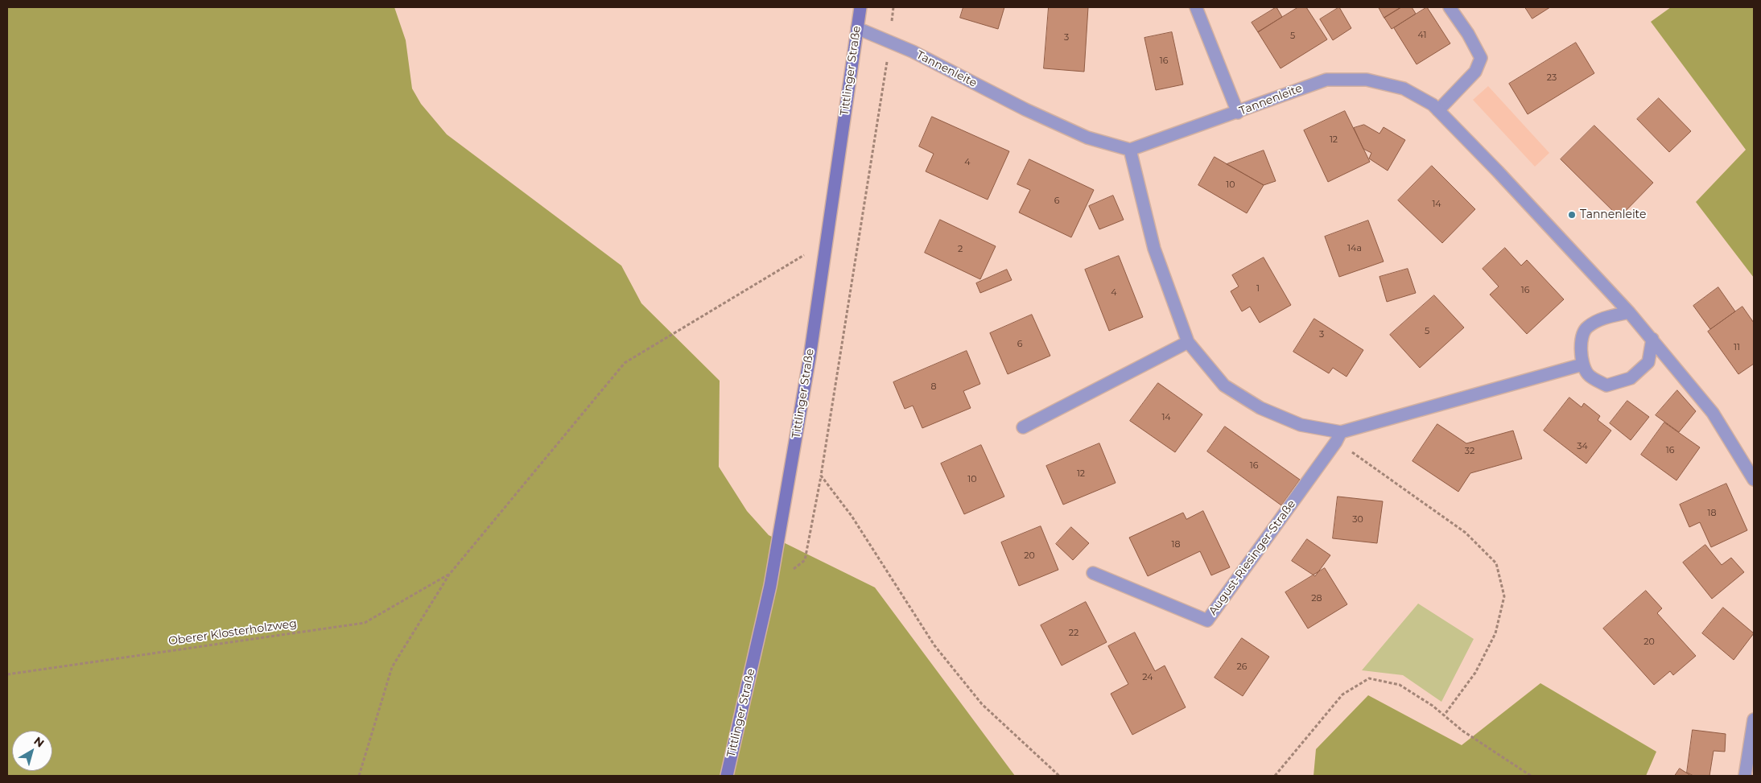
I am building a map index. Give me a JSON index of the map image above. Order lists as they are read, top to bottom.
{
  "streets": {
    "street": ["Tannenleite", "Tittlinger Straße", "August-Riesinger-Straße"],
    "path": ["Oberer Klosterholzweg"]
  },
  "crossings": [
    ["Tannenleite", "Tittlinger Straße"]
  ],
  "places": ["Tannenleite"],
  "house_numbers": [
    "41",
    "5",
    "3",
    "16",
    "23",
    "12",
    "4",
    "10",
    "6",
    "14",
    "14a",
    "2",
    "1",
    "16",
    "4",
    "5",
    "3",
    "6",
    "11",
    "8",
    "14",
    "34",
    "16",
    "32",
    "16",
    "12",
    "10",
    "18",
    "30",
    "18",
    "20",
    "28",
    "22",
    "20",
    "26",
    "24"
  ],
  "north": "top right"
}
